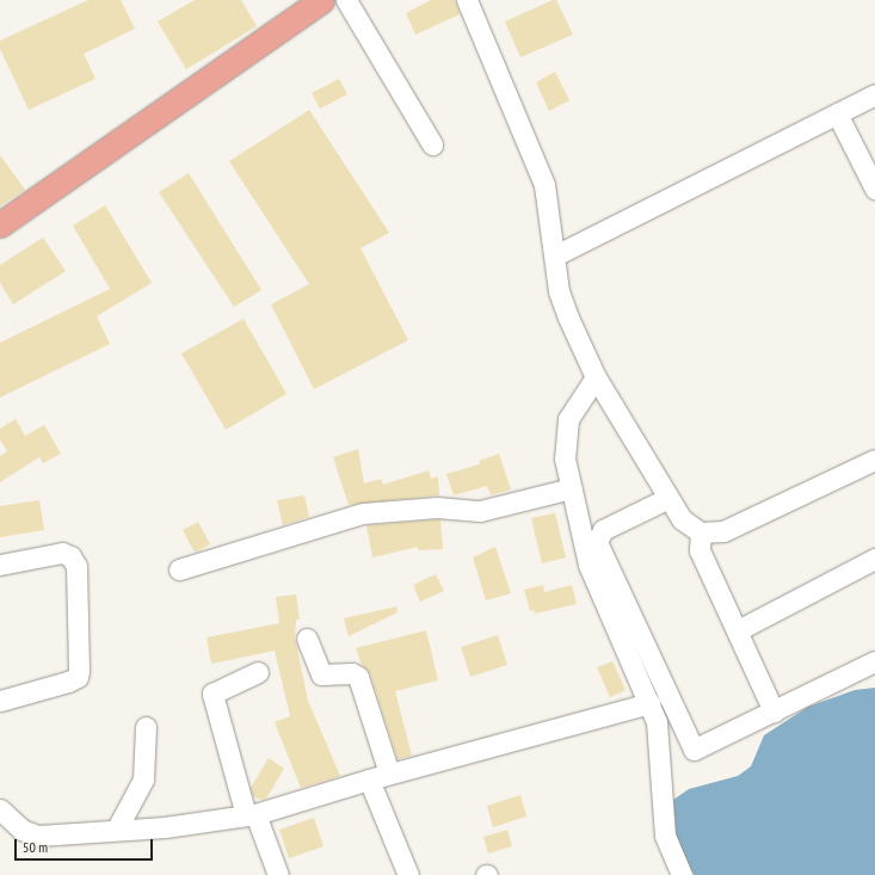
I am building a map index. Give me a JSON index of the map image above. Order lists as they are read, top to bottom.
{
  "scale_bar": "50 m"
}
